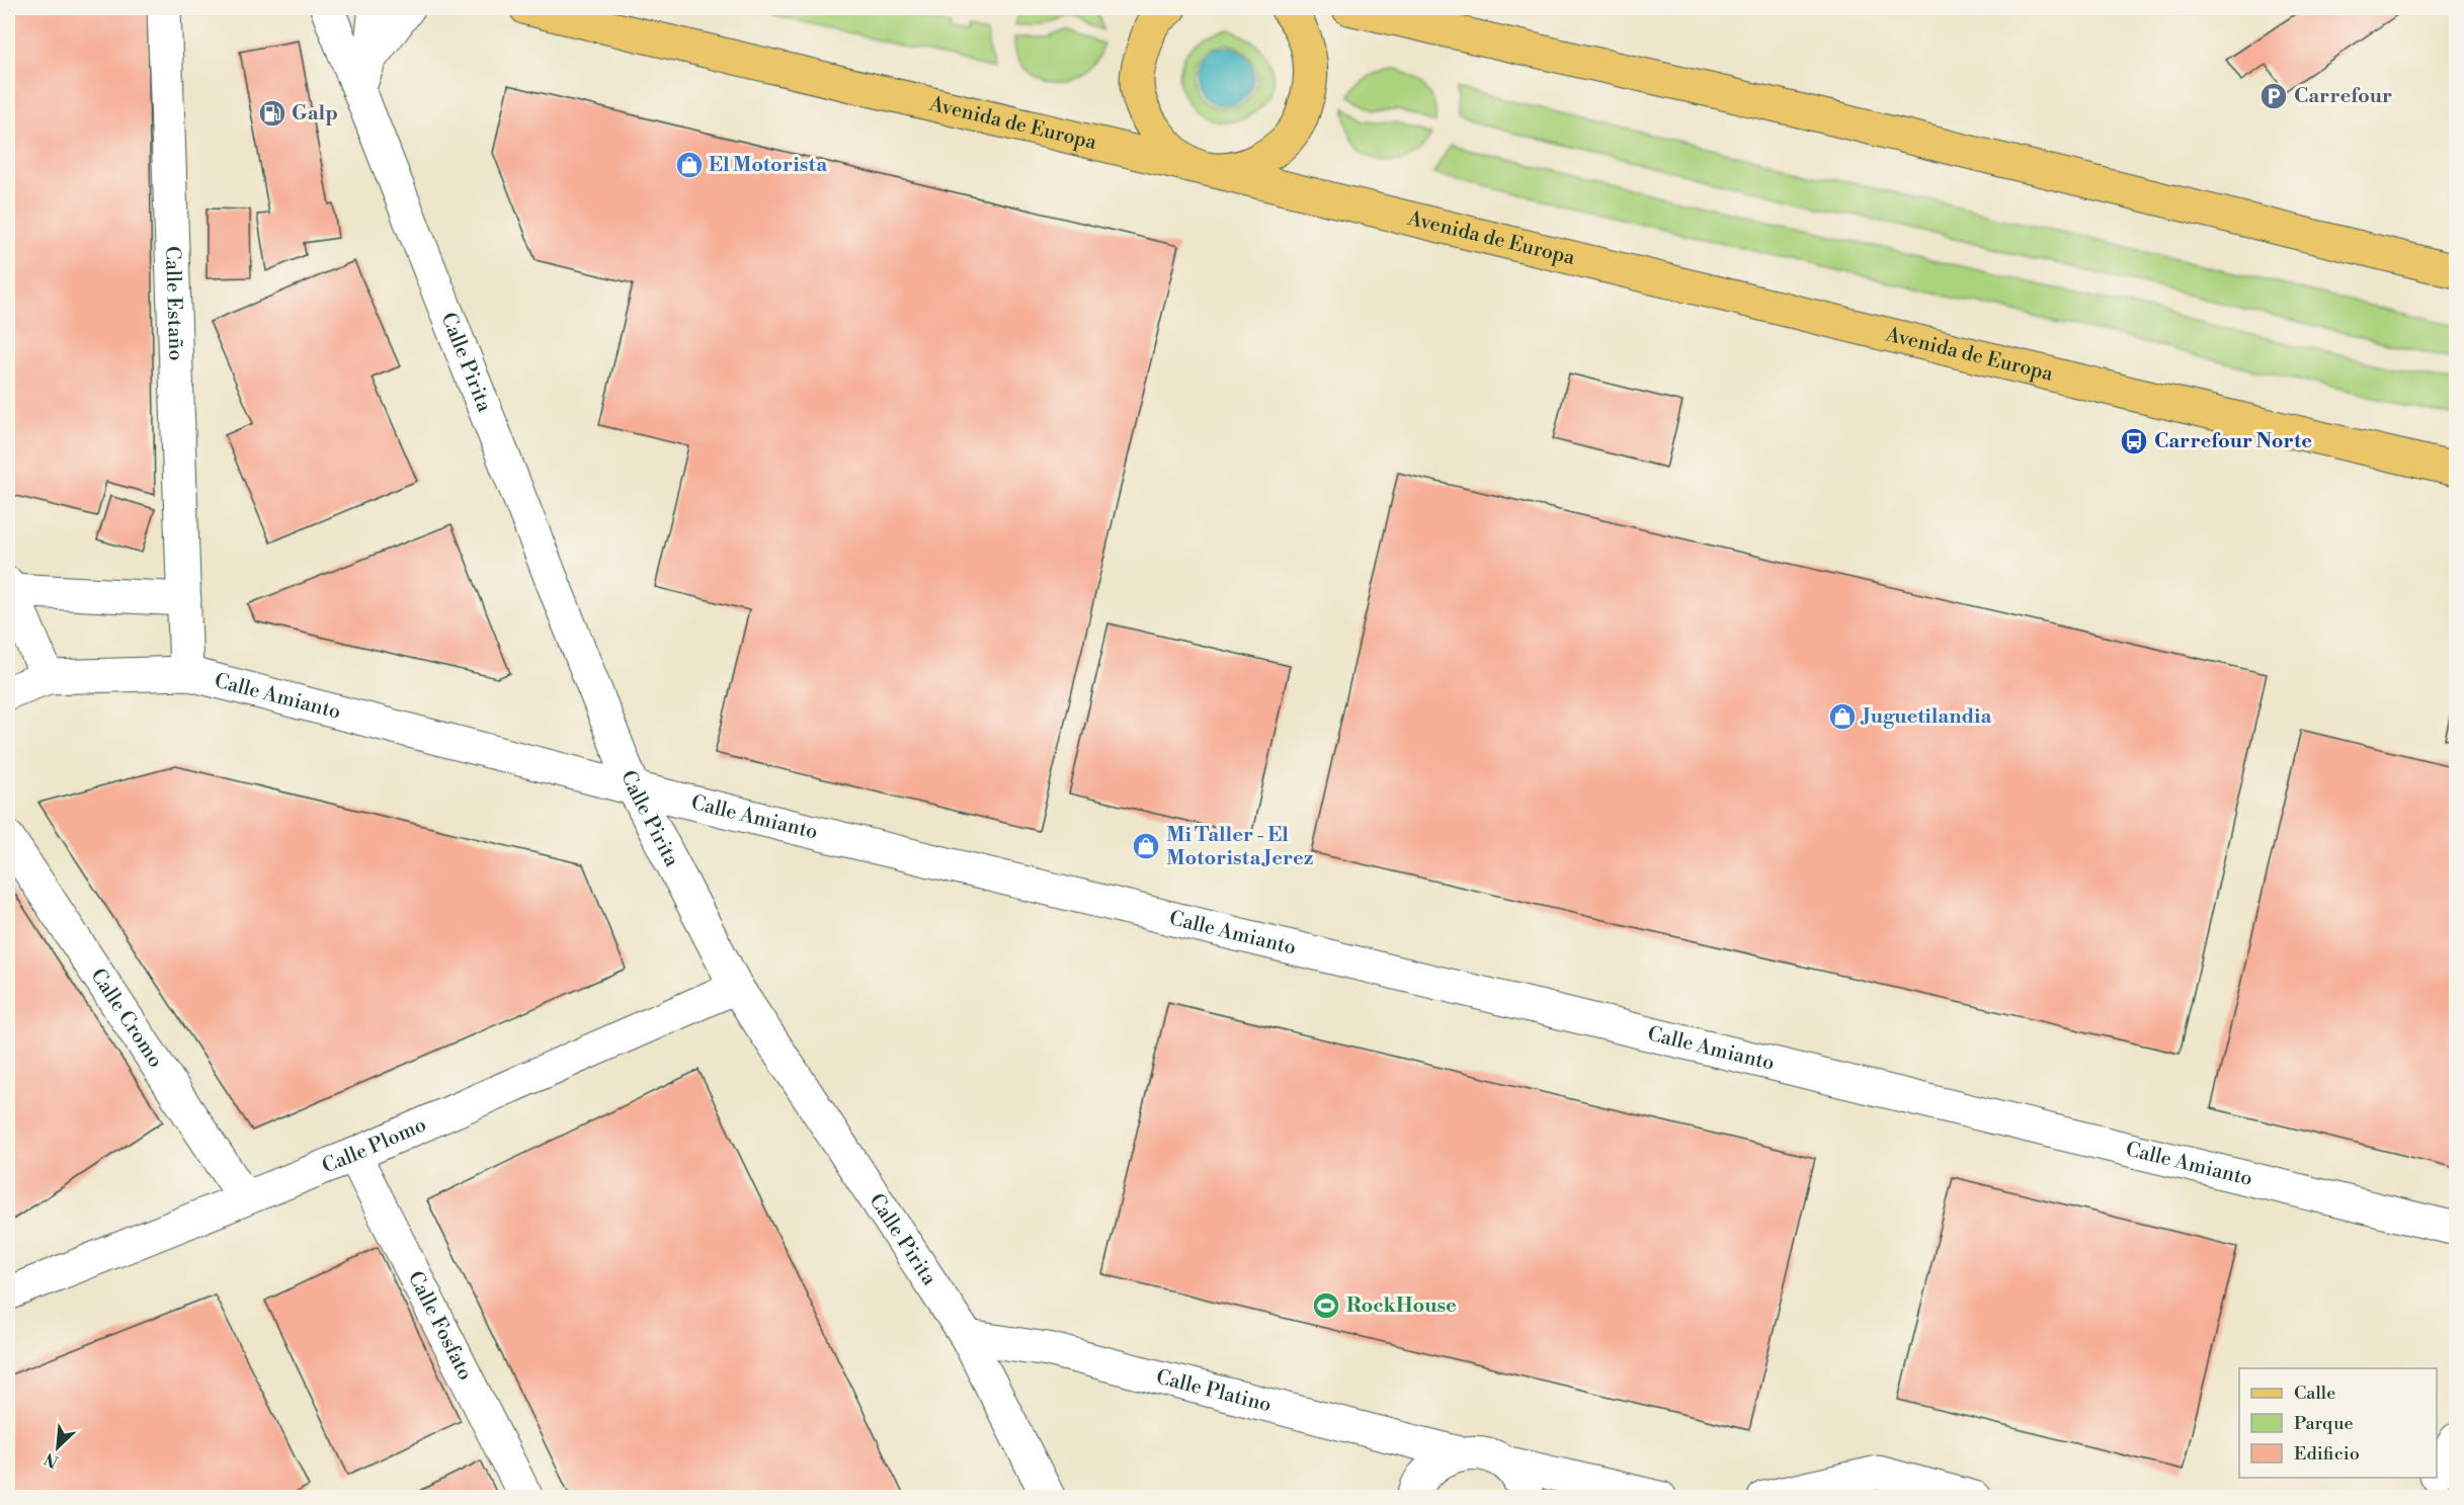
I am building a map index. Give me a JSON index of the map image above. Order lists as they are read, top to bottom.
{
  "streets": {
    "main road": ["Avenida de Europa"],
    "street": [
      "Calle Estaño",
      "Calle Pirita",
      "Calle Amianto",
      "Calle Cromo",
      "Calle Plomo",
      "Calle Fosfato",
      "Calle Platino"
    ]
  },
  "crossings": [
    ["Calle Estaño", "Calle Amianto"],
    ["Calle Pirita", "Calle Amianto"],
    ["Calle Pirita", "Calle Plomo"],
    ["Calle Pirita", "Calle Platino"],
    ["Calle Cromo", "Calle Plomo"],
    ["Calle Plomo", "Calle Fosfato"]
  ],
  "places": {
    "parking": ["Carrefour"],
    "fuel station": ["Galp"],
    "shop": ["El Motorista", "Juguetilandia", "Mi Taller - El Motorista Jerez"],
    "bus stop": ["Carrefour Norte"],
    "sports": ["RockHouse"]
  },
  "legend": ["Calle", "Parque", "Edificio"],
  "north": "bottom left"
}
